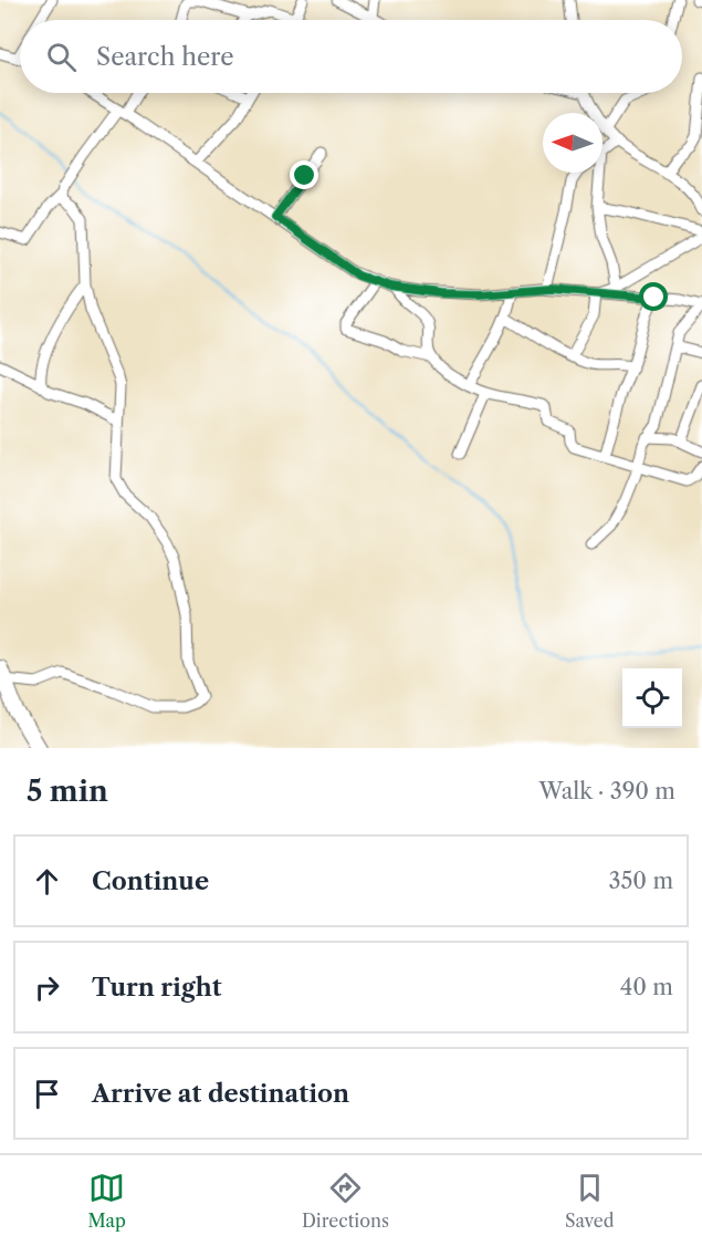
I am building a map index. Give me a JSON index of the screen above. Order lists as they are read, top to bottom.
{
  "north": "left",
  "page": {
    "search": "Search here",
    "heading": ["5 min", "Walk · 390 m"],
    "list": [
      ["Continue", "350 m"],
      ["Turn right", "40 m"],
      "Arrive at destination"
    ],
    "nav": ["Map", "Directions", "Saved"]
  }
}
